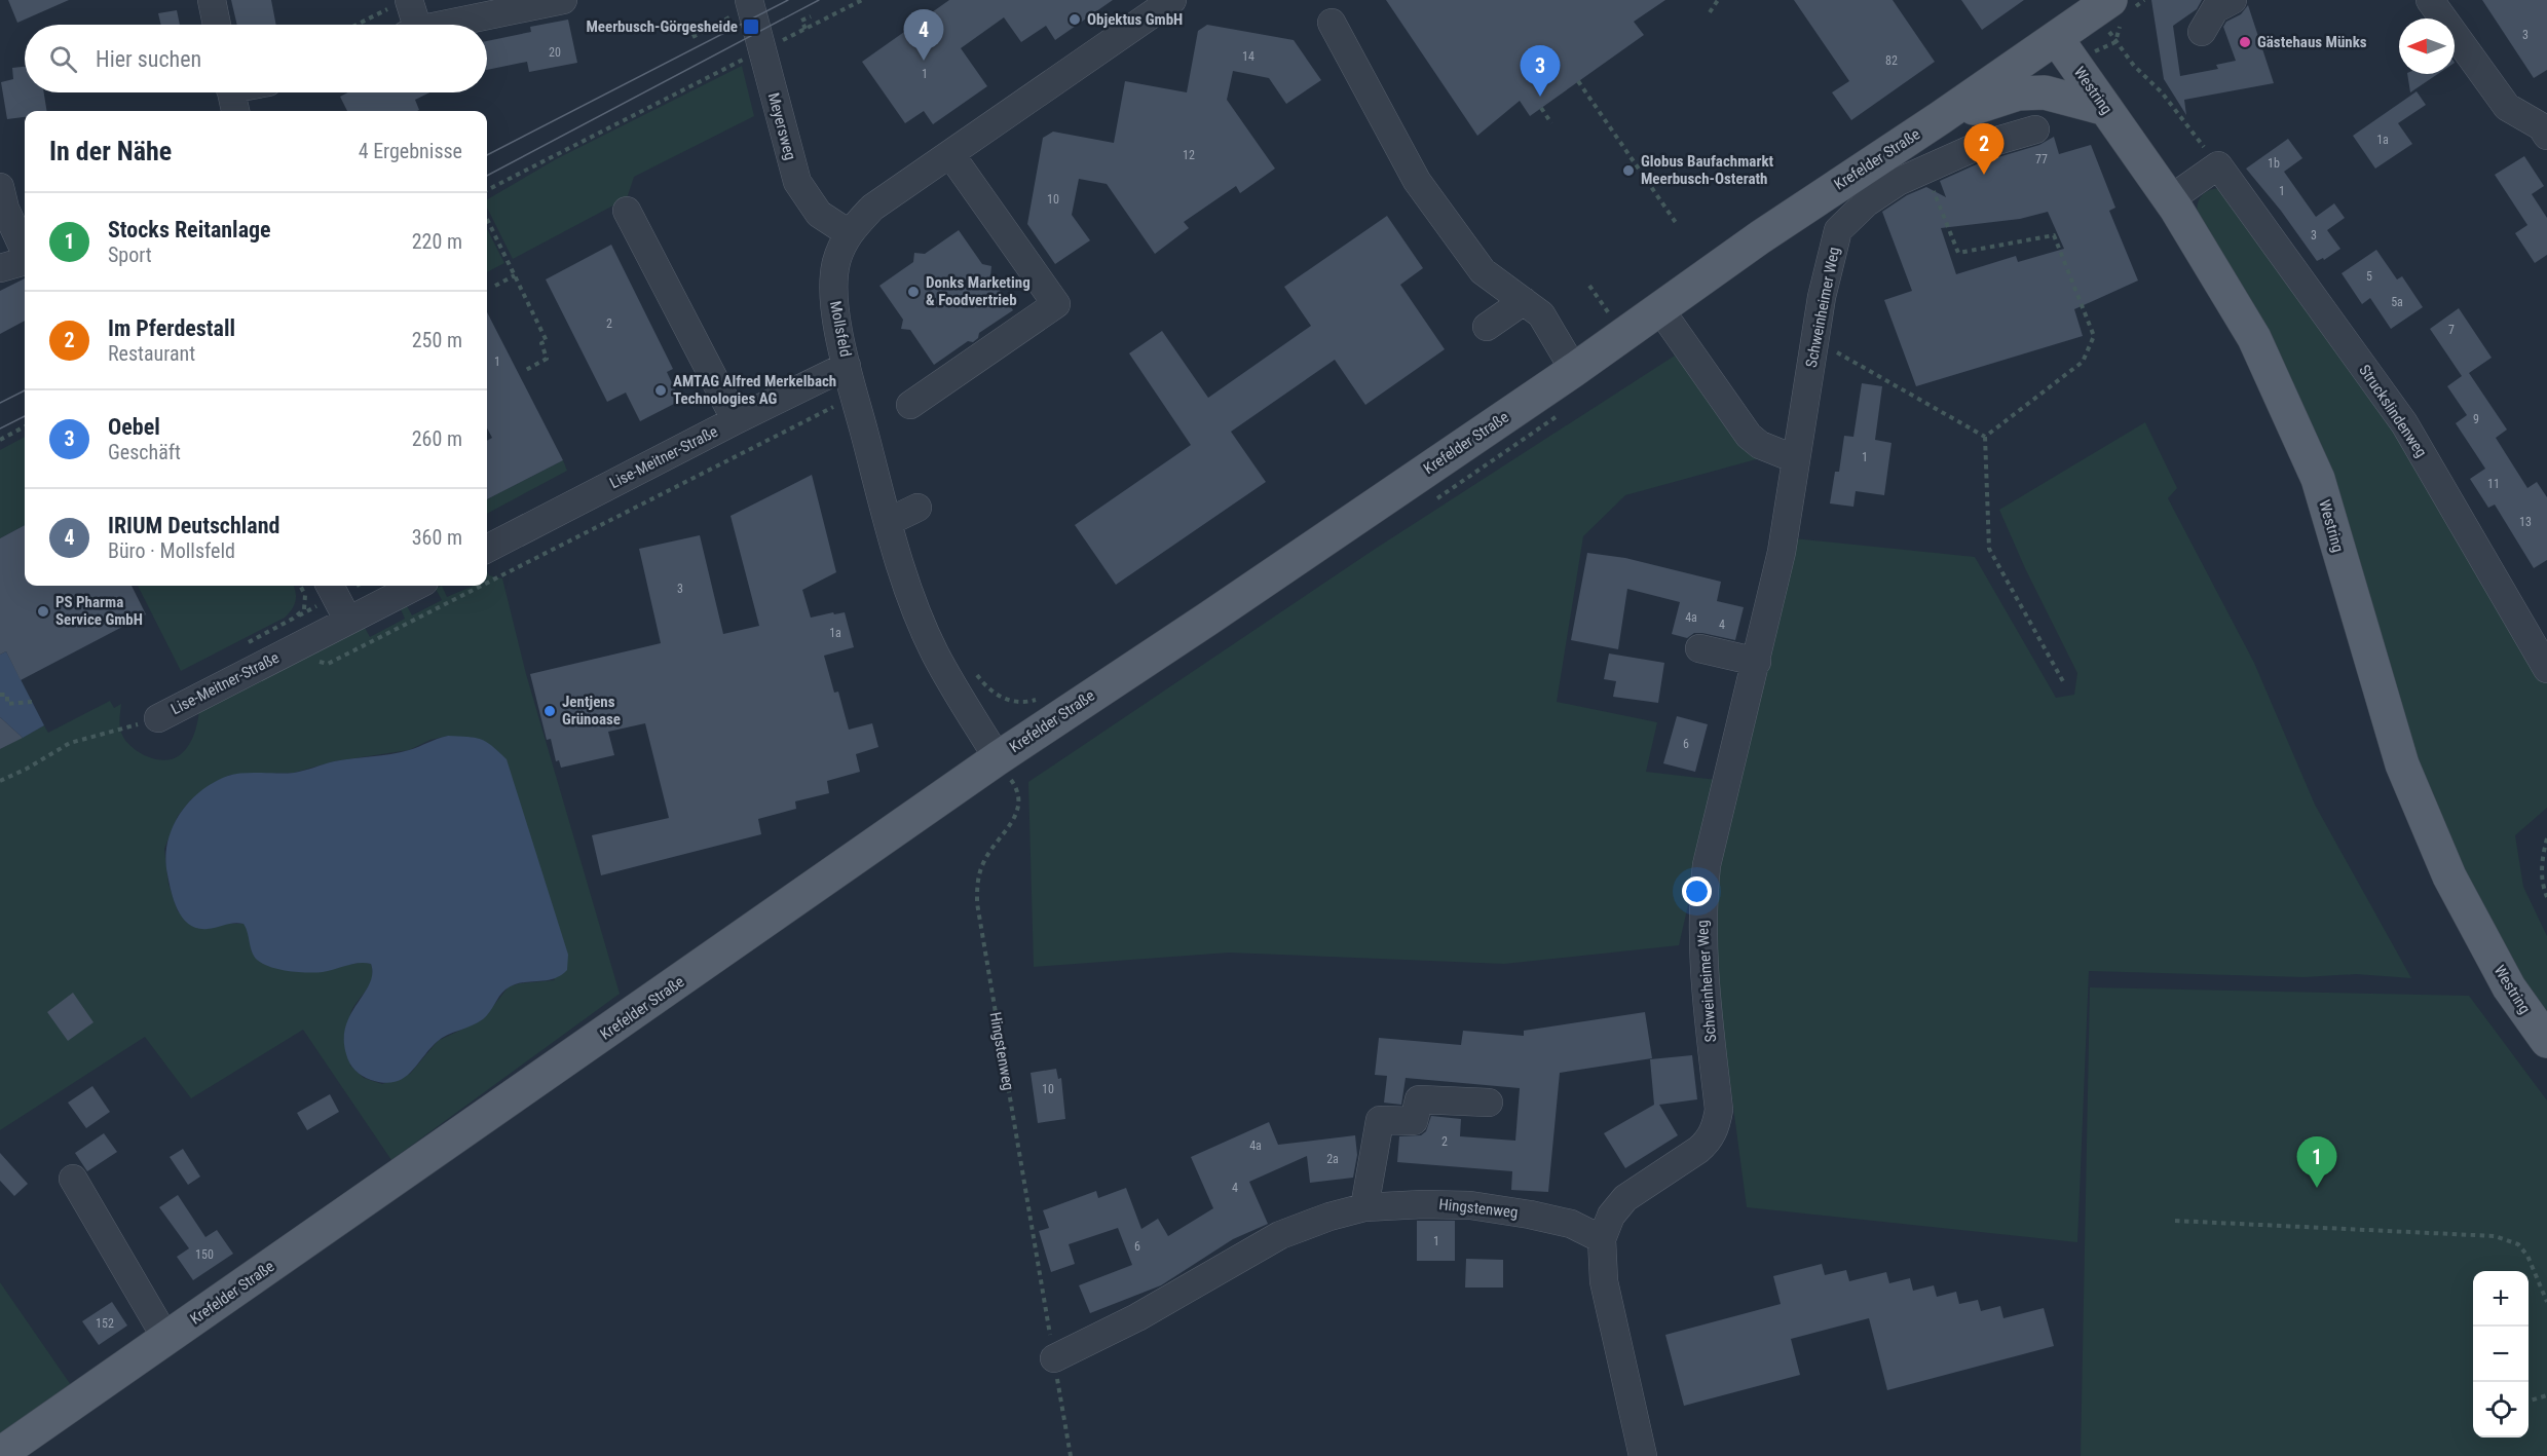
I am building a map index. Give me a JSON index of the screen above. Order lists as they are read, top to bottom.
{
  "streets": {
    "main road": ["Westring", "Krefelder Straße"],
    "street": [
      "Meyersweg",
      "Schweinheimer Weg",
      "Mollsfeld",
      "Struckslindenweg",
      "Lise-Meitner-Straße",
      "Hingstenweg"
    ]
  },
  "crossings": [
    ["Westring", "Krefelder Straße"],
    ["Meyersweg", "Mollsfeld"],
    ["Krefelder Straße", "Mollsfeld"],
    ["Krefelder Straße", "Hingstenweg"],
    ["Schweinheimer Weg", "Hingstenweg"],
    ["Mollsfeld", "Lise-Meitner-Straße"],
    ["Mollsfeld", "Hingstenweg"]
  ],
  "places": {
    "other": [
      "Objektus GmbH",
      "Gästehaus Münks",
      "Globus Baufachmarkt Meerbusch-Osterath",
      "Donks Marketing & Foodvertrieb",
      "AMTAG Alfred Merkelbach Technologies AG",
      "PS Pharma Service GmbH",
      "Jentjens Grünoase"
    ],
    "transit": ["Meerbusch-Görgesheide"]
  },
  "house_numbers": [
    "3",
    "20",
    "14",
    "82",
    "1",
    "1a",
    "12",
    "77",
    "1b",
    "1",
    "10",
    "3",
    "5",
    "5a",
    "2",
    "7",
    "1",
    "9",
    "1",
    "11",
    "13",
    "3",
    "4a",
    "4",
    "1a",
    "6",
    "10",
    "2",
    "4a",
    "2a",
    "4",
    "1",
    "6",
    "150",
    "152"
  ],
  "north": "left",
  "page": {
    "pins": [
      "4",
      "3",
      "2",
      "1"
    ],
    "search": "Hier suchen",
    "heading": ["In der Nähe", "4 Ergebnisse"],
    "list": [
      {
        "mark": "1",
        "name": "Stocks Reitanlage",
        "note": "Sport",
        "value": "220 m"
      },
      {
        "mark": "2",
        "name": "Im Pferdestall",
        "note": "Restaurant",
        "value": "250 m"
      },
      {
        "mark": "3",
        "name": "Oebel",
        "note": "Geschäft",
        "value": "260 m"
      },
      {
        "mark": "4",
        "name": "IRIUM Deutschland",
        "note": "Büro · Mollsfeld",
        "value": "360 m"
      }
    ],
    "map_buttons": ["+", "−"]
  }
}
